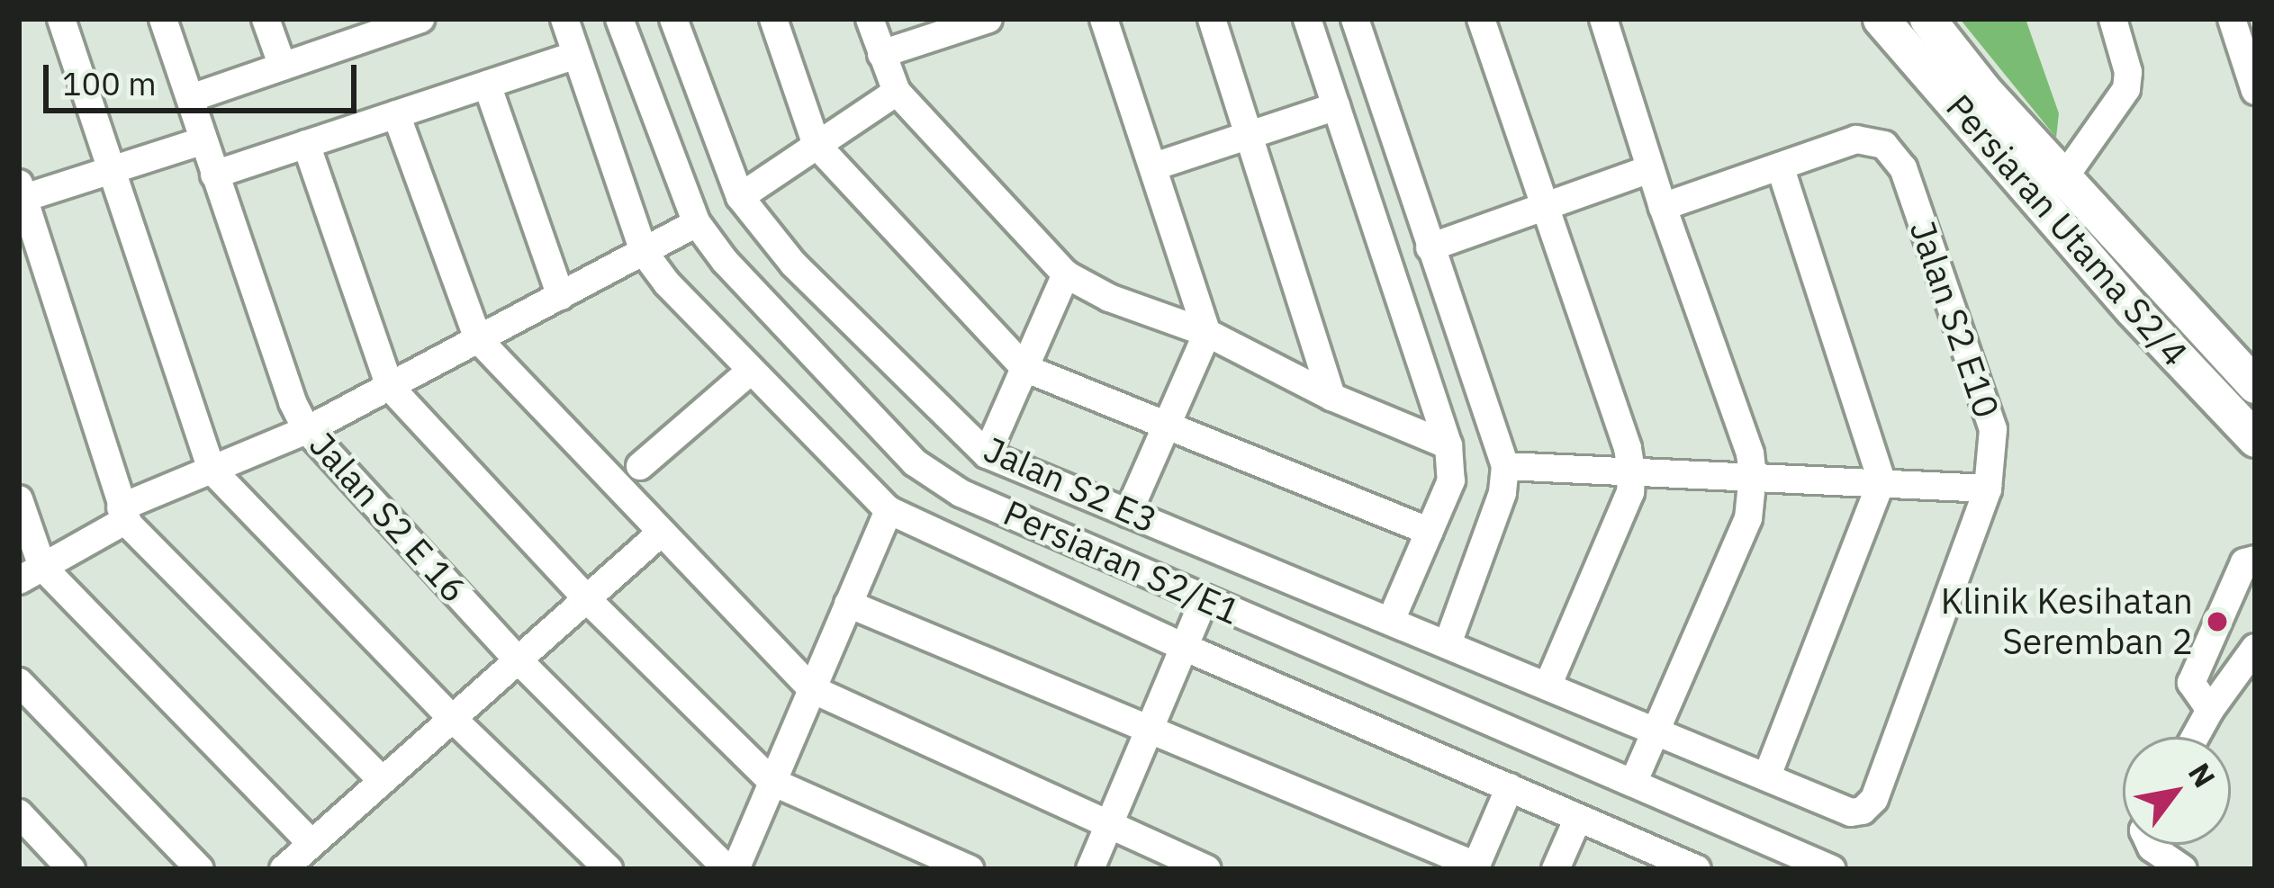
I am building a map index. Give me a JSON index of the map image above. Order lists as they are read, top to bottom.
{
  "streets": {
    "main road": ["Persiaran Utama S2/4"],
    "street": [
      "Jalan S2 E10",
      "Jalan S2 E3",
      "Jalan S2 E 16",
      "Persiaran S2/E1"
    ]
  },
  "crossings": [
    ["Jalan S2 E10", "Jalan S2 E3"]
  ],
  "places": ["Klinik Kesihatan Seremban 2"],
  "scale_bar": "100 m",
  "north": "top right"
}
